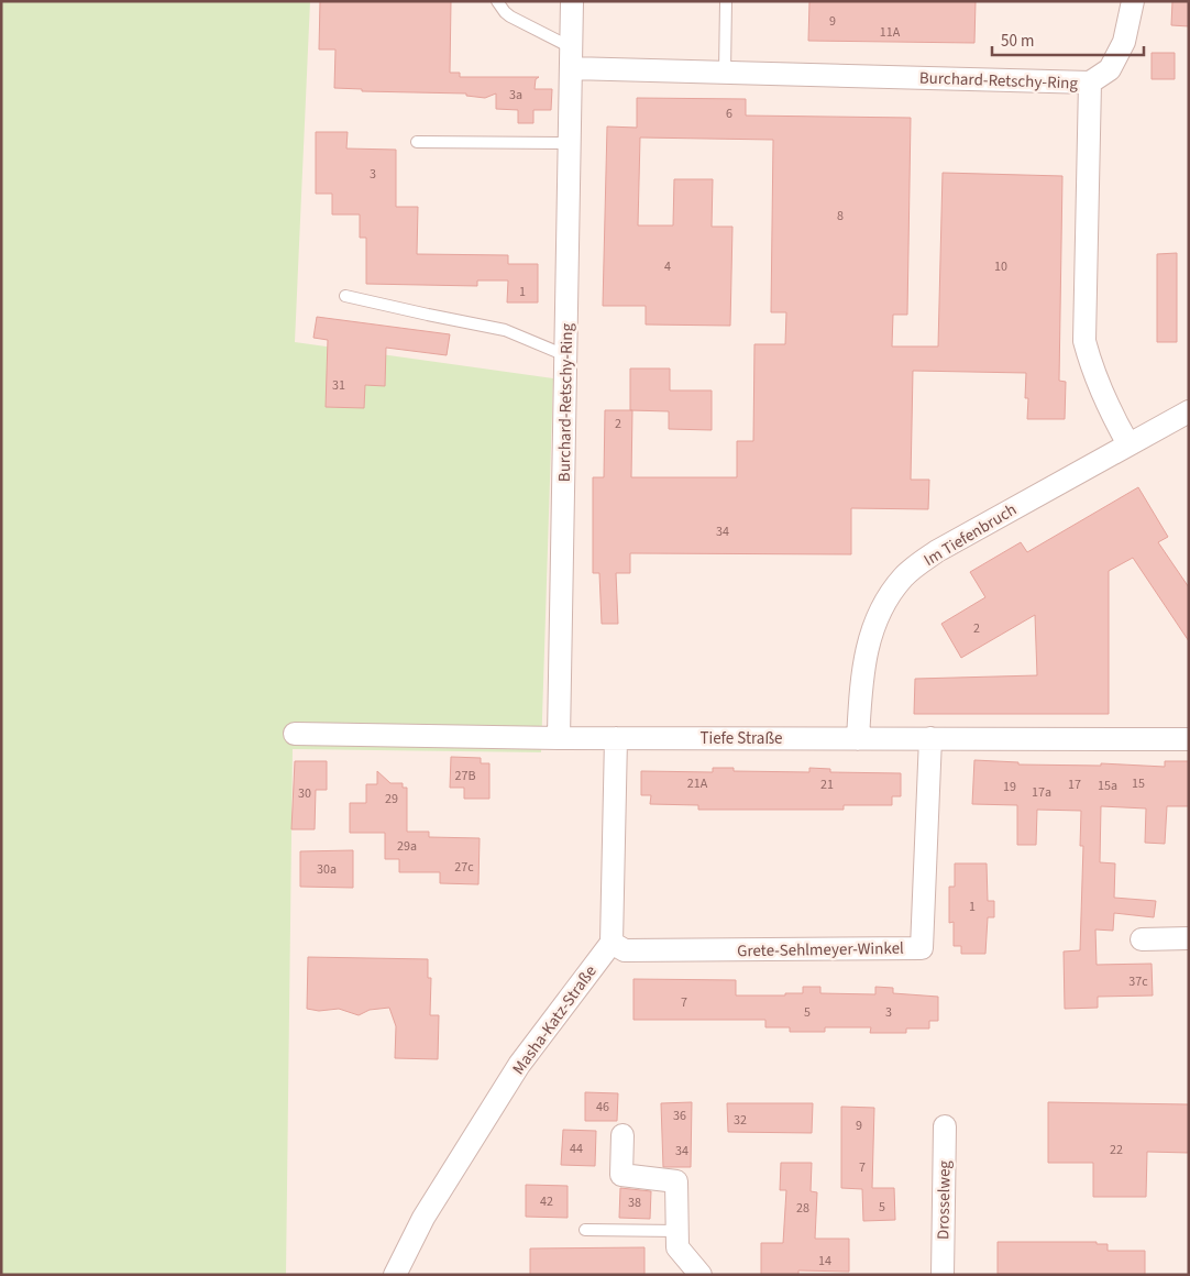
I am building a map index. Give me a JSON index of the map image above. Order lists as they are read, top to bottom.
{
  "streets": {
    "street": [
      "Burchard-Retschy-Ring",
      "Im Tiefenbruch",
      "Tiefe Straße",
      "Grete-Sehlmeyer-Winkel",
      "Masha-Katz-Straße",
      "Drosselweg"
    ]
  },
  "crossings": [
    ["Burchard-Retschy-Ring", "Im Tiefenbruch"],
    ["Burchard-Retschy-Ring", "Tiefe Straße"],
    ["Im Tiefenbruch", "Tiefe Straße"],
    ["Tiefe Straße", "Grete-Sehlmeyer-Winkel"],
    ["Grete-Sehlmeyer-Winkel", "Masha-Katz-Straße"]
  ],
  "house_numbers": [
    "9",
    "11A",
    "3a",
    "6",
    "3",
    "8",
    "4",
    "10",
    "1",
    "31",
    "2",
    "34",
    "2",
    "27B",
    "21A",
    "15",
    "21",
    "17",
    "15a",
    "19",
    "17a",
    "30",
    "29",
    "29a",
    "27c",
    "30a",
    "1",
    "37c",
    "7",
    "5",
    "3",
    "46",
    "36",
    "32",
    "9",
    "44",
    "22",
    "34",
    "7",
    "42",
    "38",
    "5",
    "28",
    "14"
  ],
  "scale_bar": "50 m"
}
